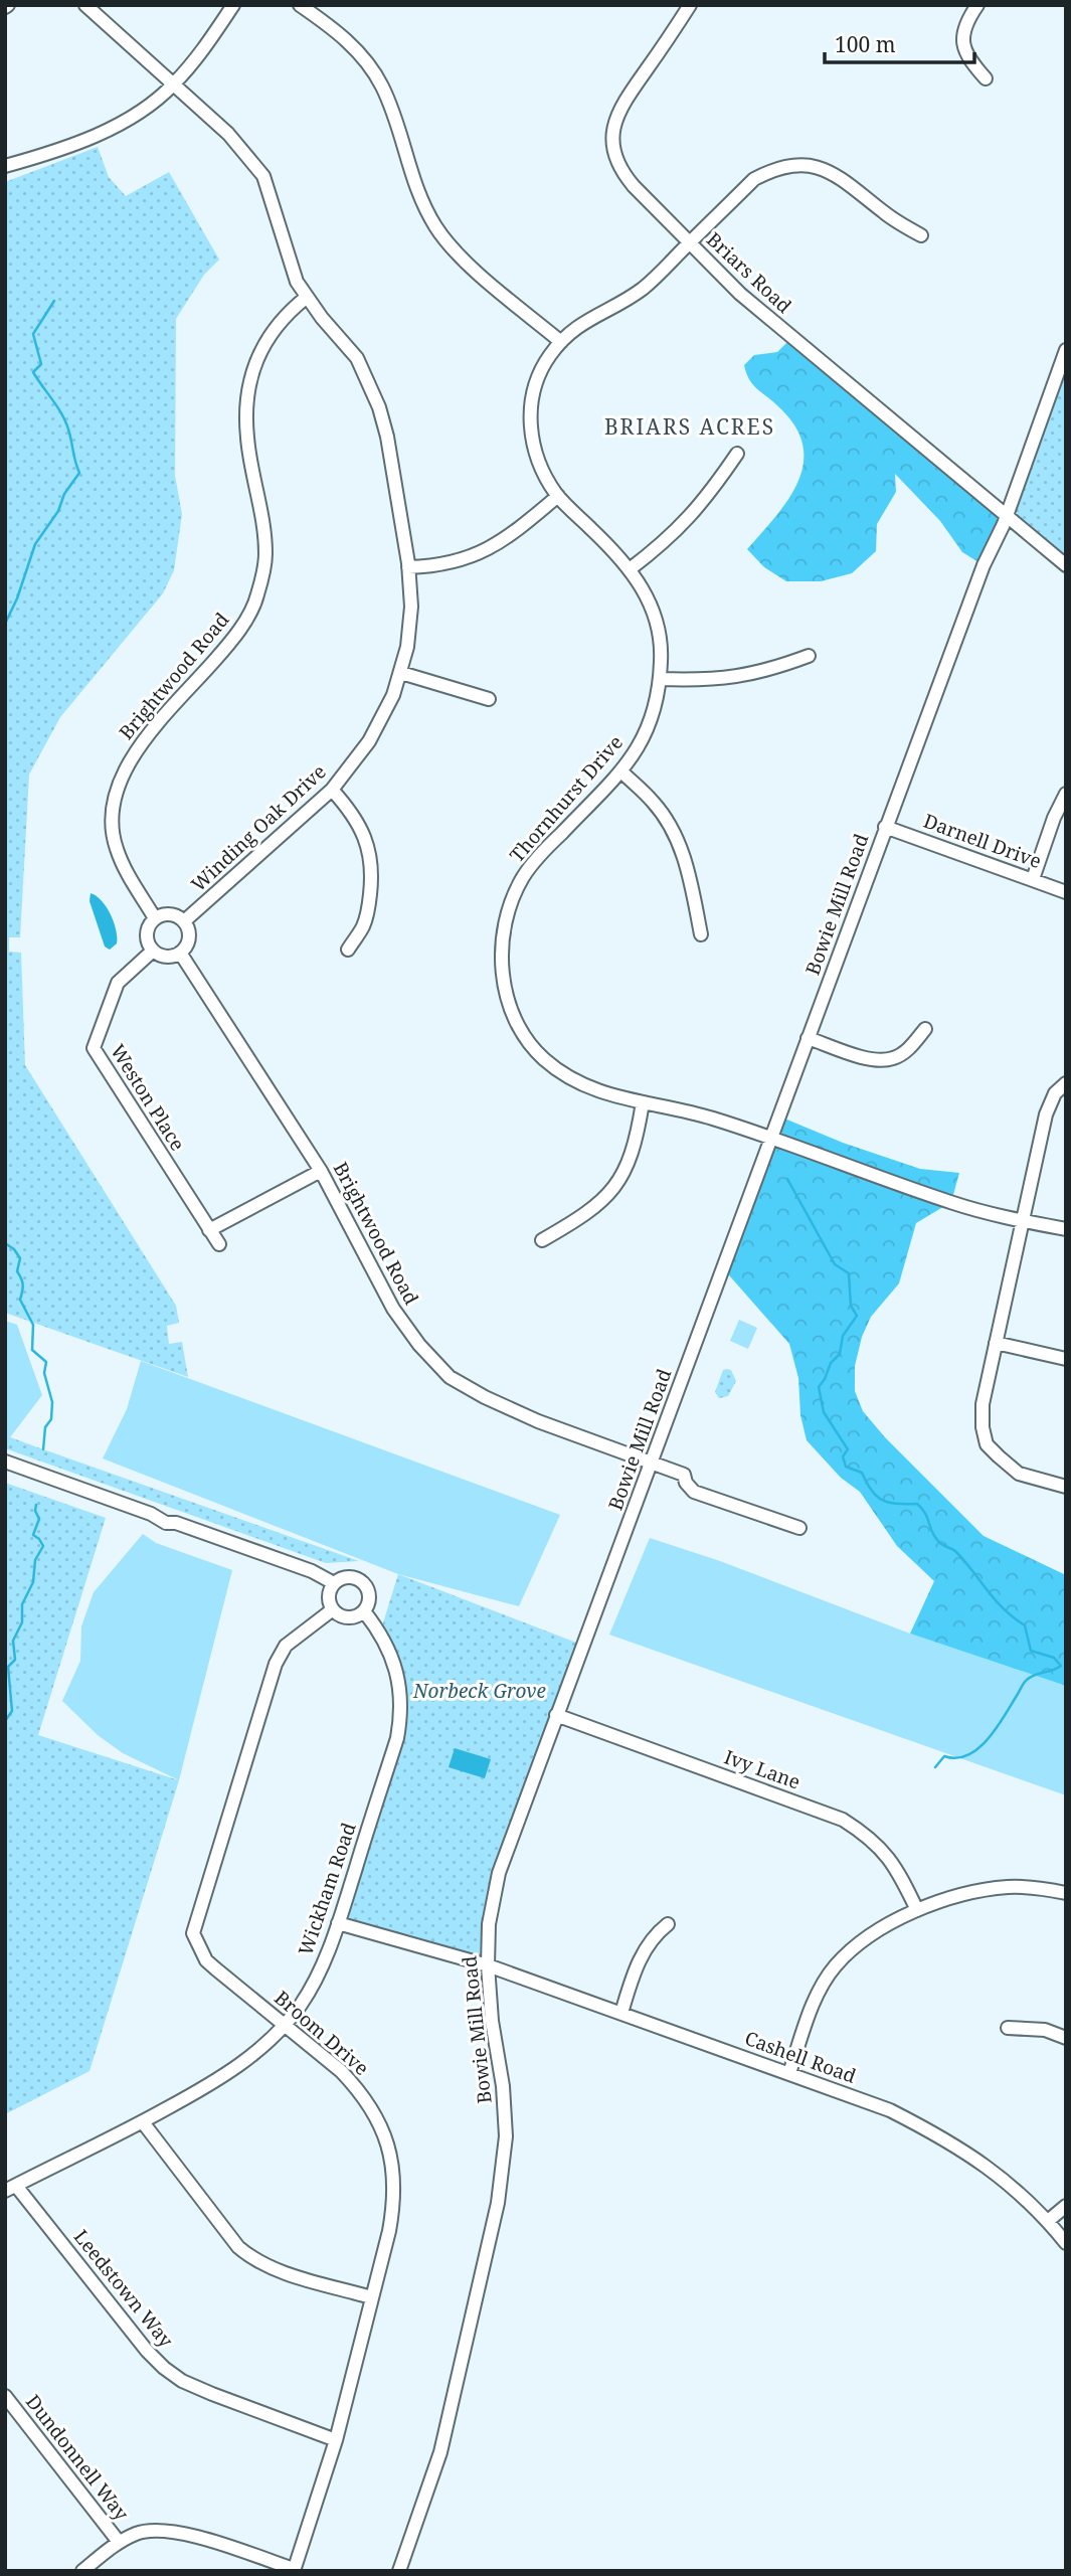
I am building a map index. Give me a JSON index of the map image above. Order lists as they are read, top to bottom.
{
  "streets": {
    "street": [
      "Briars Road",
      "Brightwood Road",
      "Thornhurst Drive",
      "Winding Oak Drive",
      "Darnell Drive",
      "Bowie Mill Road",
      "Weston Place",
      "Ivy Lane",
      "Wickham Road",
      "Broom Drive",
      "Cashell Road",
      "Leedstown Way",
      "Dundonnell Way"
    ]
  },
  "crossings": [
    ["Briars Road", "Thornhurst Drive"],
    ["Briars Road", "Bowie Mill Road"],
    ["Brightwood Road", "Winding Oak Drive"],
    ["Brightwood Road", "Bowie Mill Road"],
    ["Brightwood Road", "Weston Place"],
    ["Thornhurst Drive", "Bowie Mill Road"],
    ["Winding Oak Drive", "Weston Place"],
    ["Darnell Drive", "Bowie Mill Road"],
    ["Bowie Mill Road", "Ivy Lane"],
    ["Bowie Mill Road", "Cashell Road"],
    ["Wickham Road", "Broom Drive"],
    ["Wickham Road", "Cashell Road"],
    ["Wickham Road", "Leedstown Way"],
    ["Broom Drive", "Leedstown Way"]
  ],
  "districts": ["BRIARS ACRES"],
  "parks": ["Norbeck Grove"],
  "scale_bar": "100 m"
}
